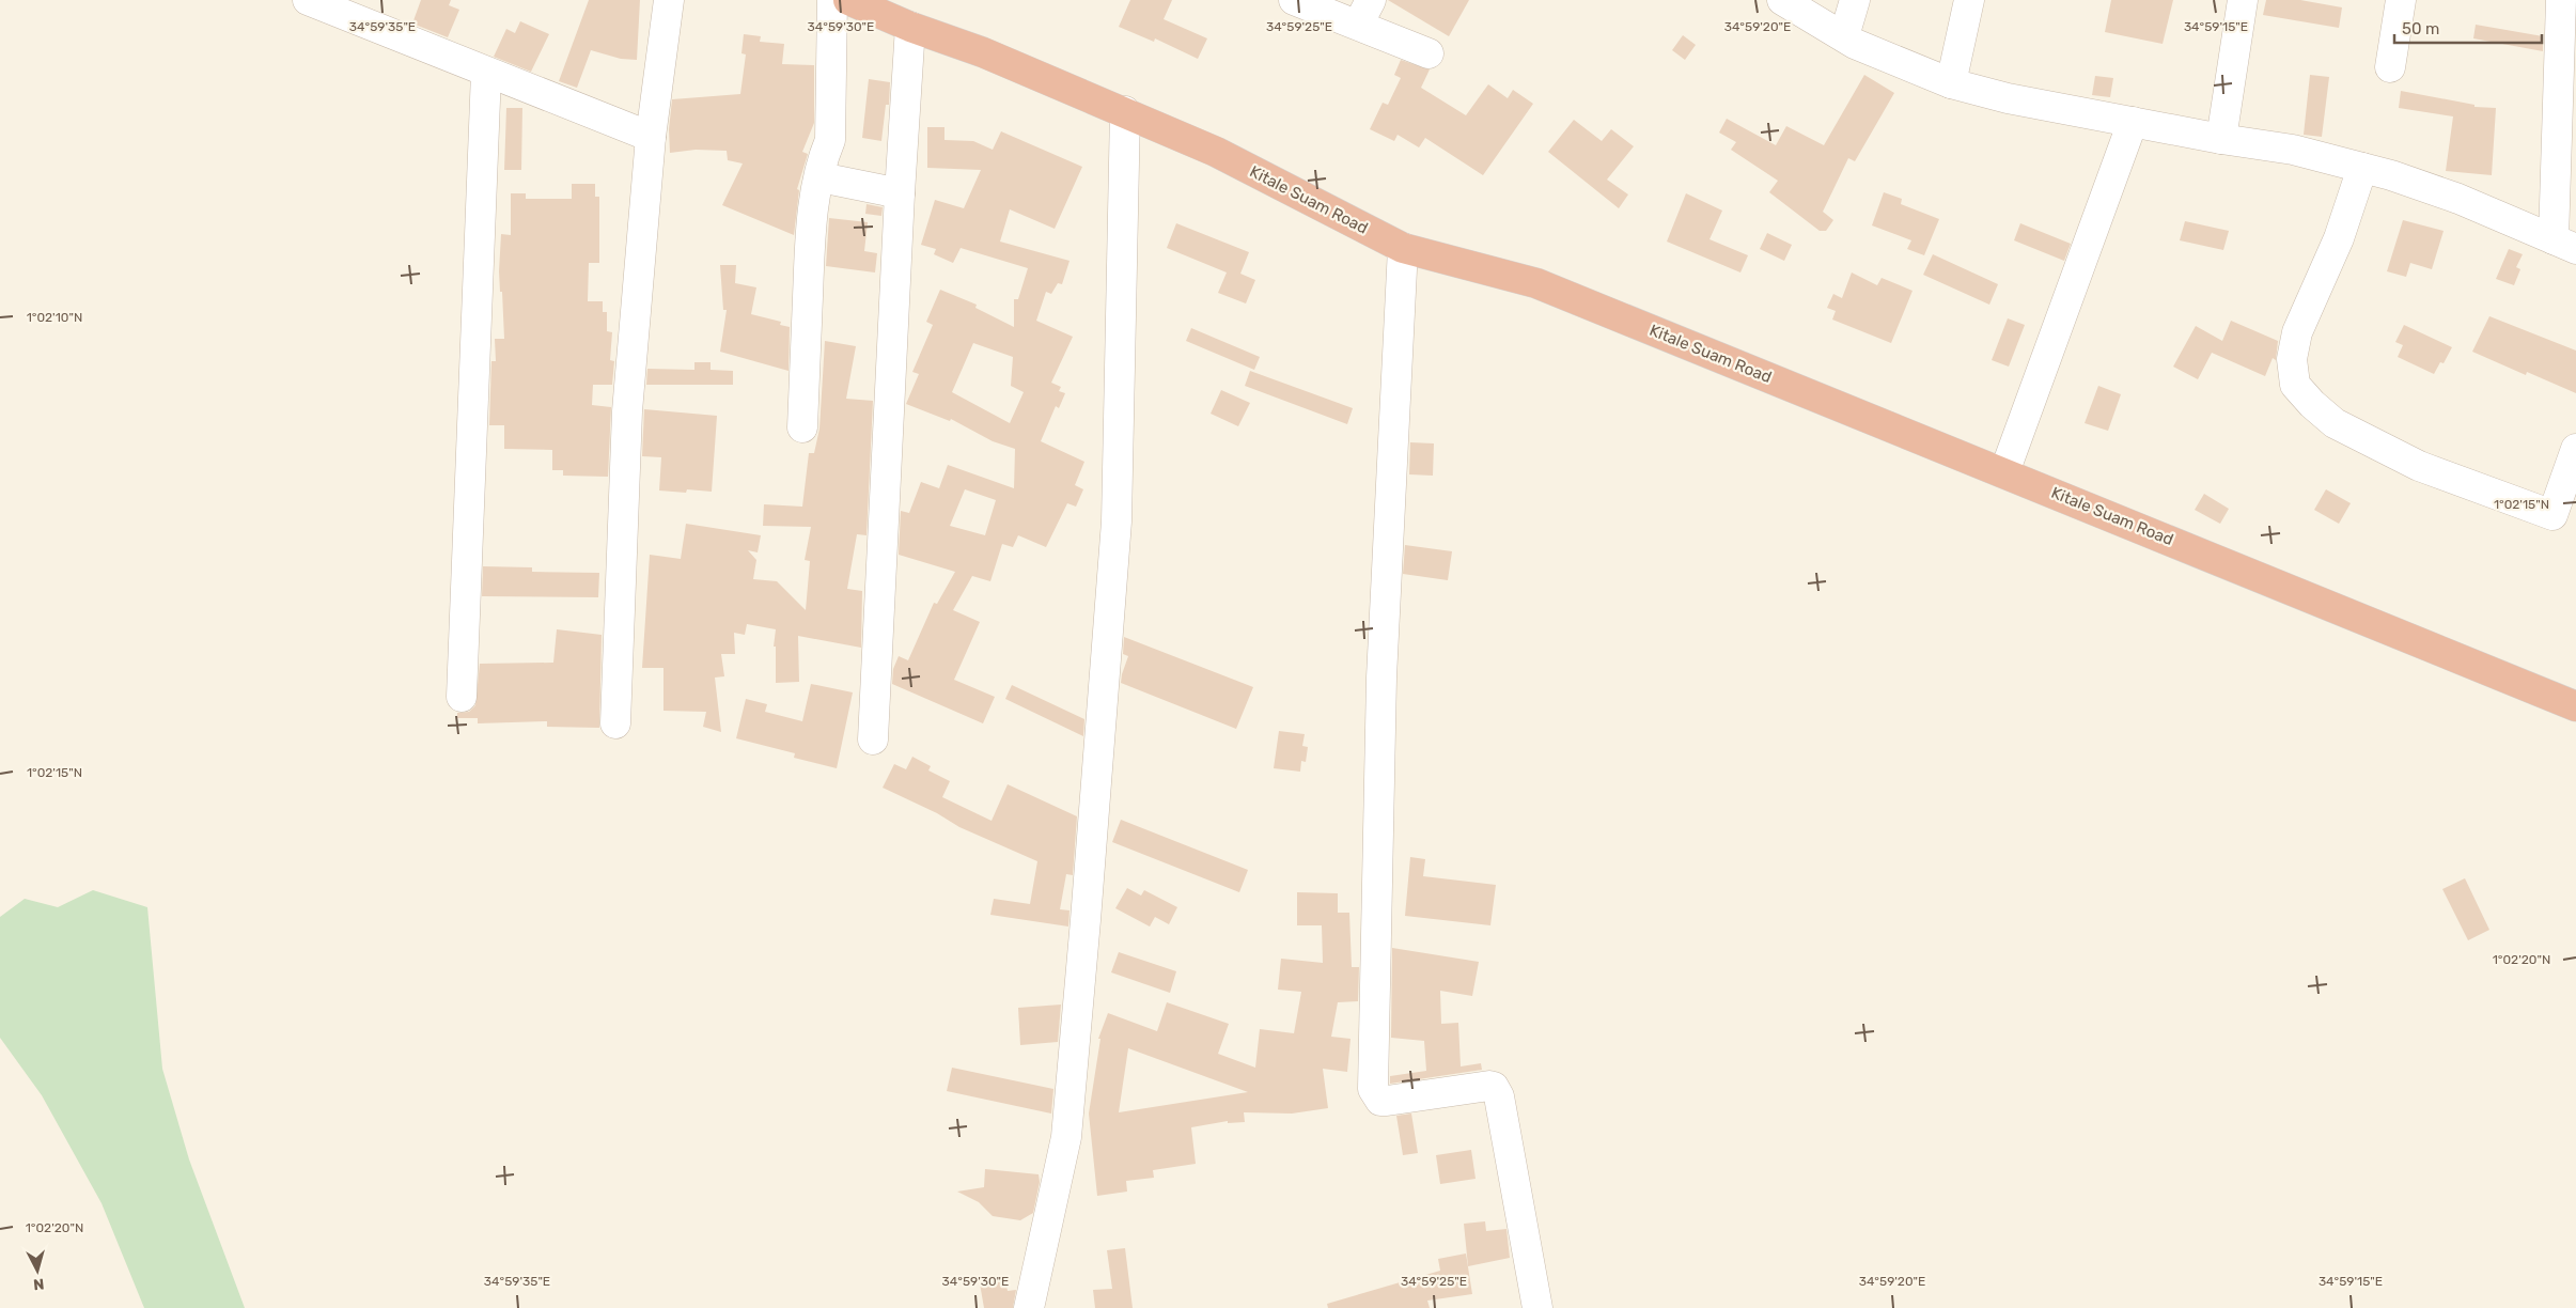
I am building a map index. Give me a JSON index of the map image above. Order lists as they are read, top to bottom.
{
  "streets": {
    "highway": ["Kitale Suam Road"]
  },
  "scale_bar": "50 m",
  "north": "bottom",
  "coordinates": [
    "34°59'35\"E",
    "34°59'30\"E",
    "34°59'25\"E",
    "34°59'20\"E",
    "34°59'15\"E",
    "1°02'10\"N",
    "1°02'15\"N",
    "1°02'20\"N"
  ]
}
